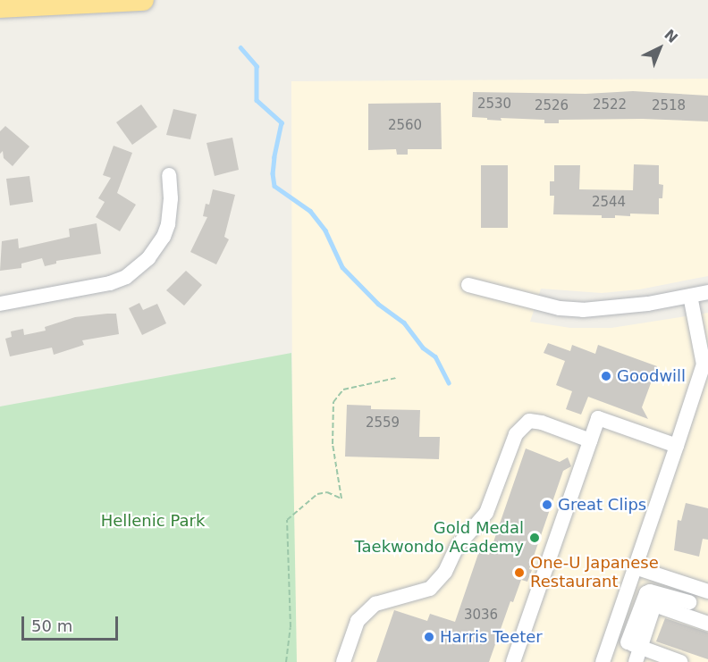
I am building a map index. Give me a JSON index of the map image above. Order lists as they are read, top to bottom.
{
  "parks": ["Hellenic Park"],
  "places": [
    "Goodwill",
    "Great Clips",
    "Gold Medal Taekwondo Academy",
    "One‐U Japanese Restaurant",
    "Harris Teeter"
  ],
  "house_numbers": [
    "2530",
    "2522",
    "2526",
    "2518",
    "2560",
    "2544",
    "2559",
    "3036"
  ],
  "scale_bar": "50 m",
  "north": "top right"
}
